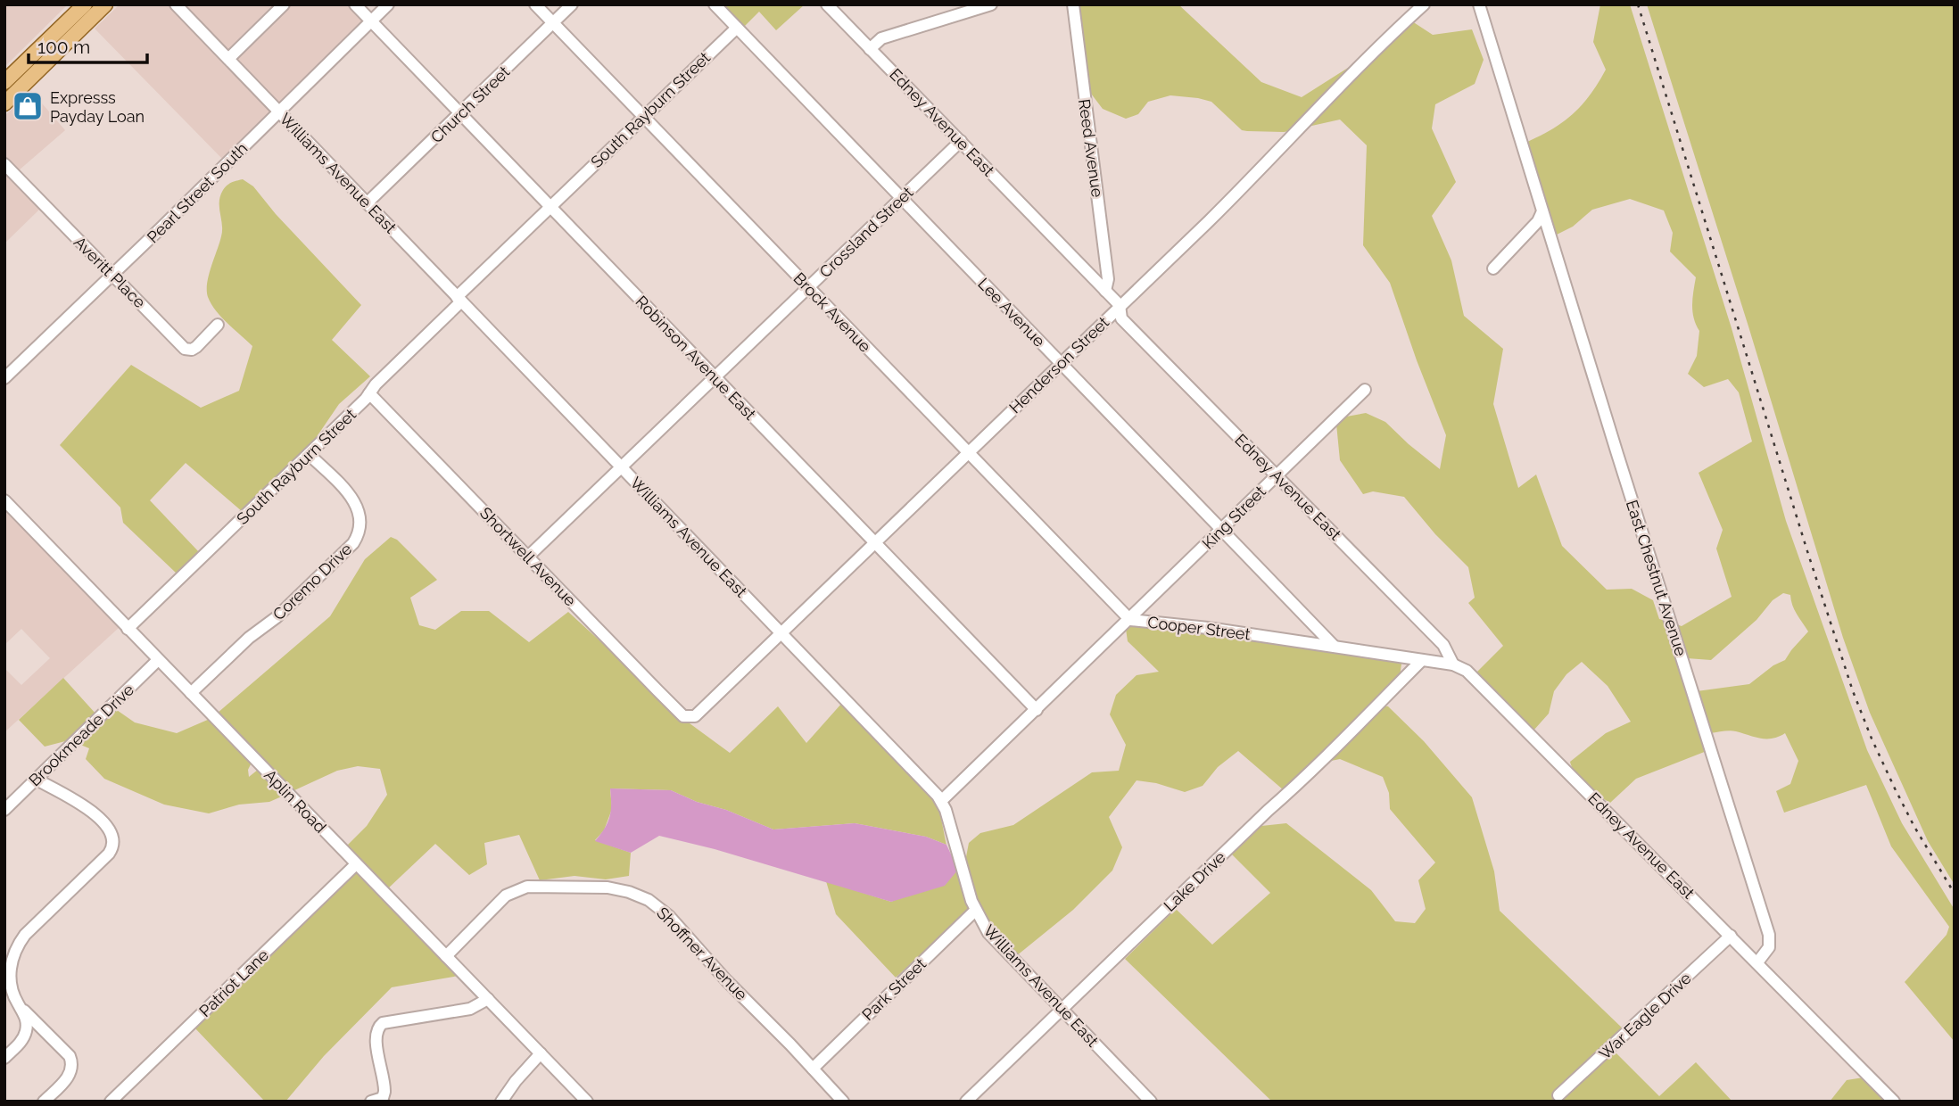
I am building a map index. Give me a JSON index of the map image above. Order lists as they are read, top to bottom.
{
  "streets": {
    "street": [
      "Church Street",
      "South Rayburn Street",
      "Edney Avenue East",
      "Reed Avenue",
      "Williams Avenue East",
      "Pearl Street South",
      "Crossland Street",
      "Averitt Place",
      "Brock Avenue",
      "Lee Avenue",
      "Robinson Avenue East",
      "Henderson Street",
      "King Street",
      "Shortwell Avenue",
      "East Chestnut Avenue",
      "Coremo Drive",
      "Cooper Street",
      "Brookmeade Drive",
      "Aplin Road",
      "Lake Drive",
      "Shoffner Avenue",
      "Patriot Lane",
      "Park Street",
      "War Eagle Drive"
    ]
  },
  "crossings": [
    ["Church Street", "Williams Avenue East"],
    ["Church Street", "Brock Avenue"],
    ["Church Street", "Robinson Avenue East"],
    ["South Rayburn Street", "Williams Avenue East"],
    ["South Rayburn Street", "Brock Avenue"],
    ["South Rayburn Street", "Lee Avenue"],
    ["South Rayburn Street", "Robinson Avenue East"],
    ["South Rayburn Street", "Shortwell Avenue"],
    ["South Rayburn Street", "Coremo Drive"],
    ["South Rayburn Street", "Aplin Road"],
    ["Edney Avenue East", "Reed Avenue"],
    ["Edney Avenue East", "Crossland Street"],
    ["Edney Avenue East", "Henderson Street"],
    ["Edney Avenue East", "King Street"],
    ["Edney Avenue East", "East Chestnut Avenue"],
    ["Edney Avenue East", "Cooper Street"],
    ["Edney Avenue East", "War Eagle Drive"],
    ["Williams Avenue East", "Pearl Street South"],
    ["Williams Avenue East", "Crossland Street"],
    ["Williams Avenue East", "Henderson Street"],
    ["Williams Avenue East", "Cooper Street"],
    ["Williams Avenue East", "Lake Drive"],
    ["Williams Avenue East", "Park Street"],
    ["Pearl Street South", "Averitt Place"],
    ["Pearl Street South", "Robinson Avenue East"],
    ["Crossland Street", "Brock Avenue"],
    ["Crossland Street", "Lee Avenue"],
    ["Crossland Street", "Robinson Avenue East"],
    ["Crossland Street", "Shortwell Avenue"],
    ["Brock Avenue", "Henderson Street"],
    ["Brock Avenue", "King Street"],
    ["Brock Avenue", "Cooper Street"],
    ["Lee Avenue", "Henderson Street"],
    ["Lee Avenue", "King Street"],
    ["Lee Avenue", "Cooper Street"],
    ["Robinson Avenue East", "Henderson Street"],
    ["Robinson Avenue East", "Cooper Street"],
    ["Henderson Street", "Shortwell Avenue"],
    ["King Street", "Cooper Street"],
    ["Coremo Drive", "Aplin Road"],
    ["Cooper Street", "Lake Drive"],
    ["Brookmeade Drive", "Aplin Road"],
    ["Aplin Road", "Shoffner Avenue"],
    ["Aplin Road", "Patriot Lane"],
    ["Shoffner Avenue", "Park Street"]
  ],
  "places": {
    "shop": ["Expresss Payday Loan"]
  },
  "scale_bar": "100 m"
}
